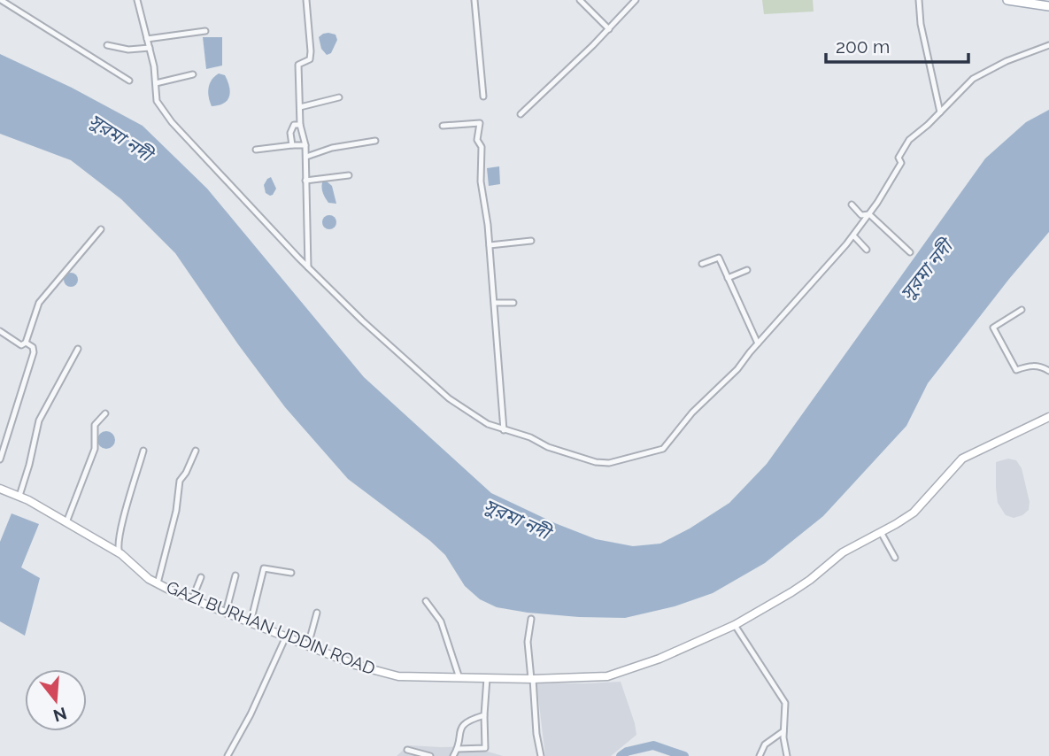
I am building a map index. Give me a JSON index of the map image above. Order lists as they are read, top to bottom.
{
  "streets": {
    "street": ["GAZI BURHAN UDDIN ROAD"]
  },
  "water": ["সুরমা নদী"],
  "scale_bar": "200 m",
  "north": "bottom"
}
